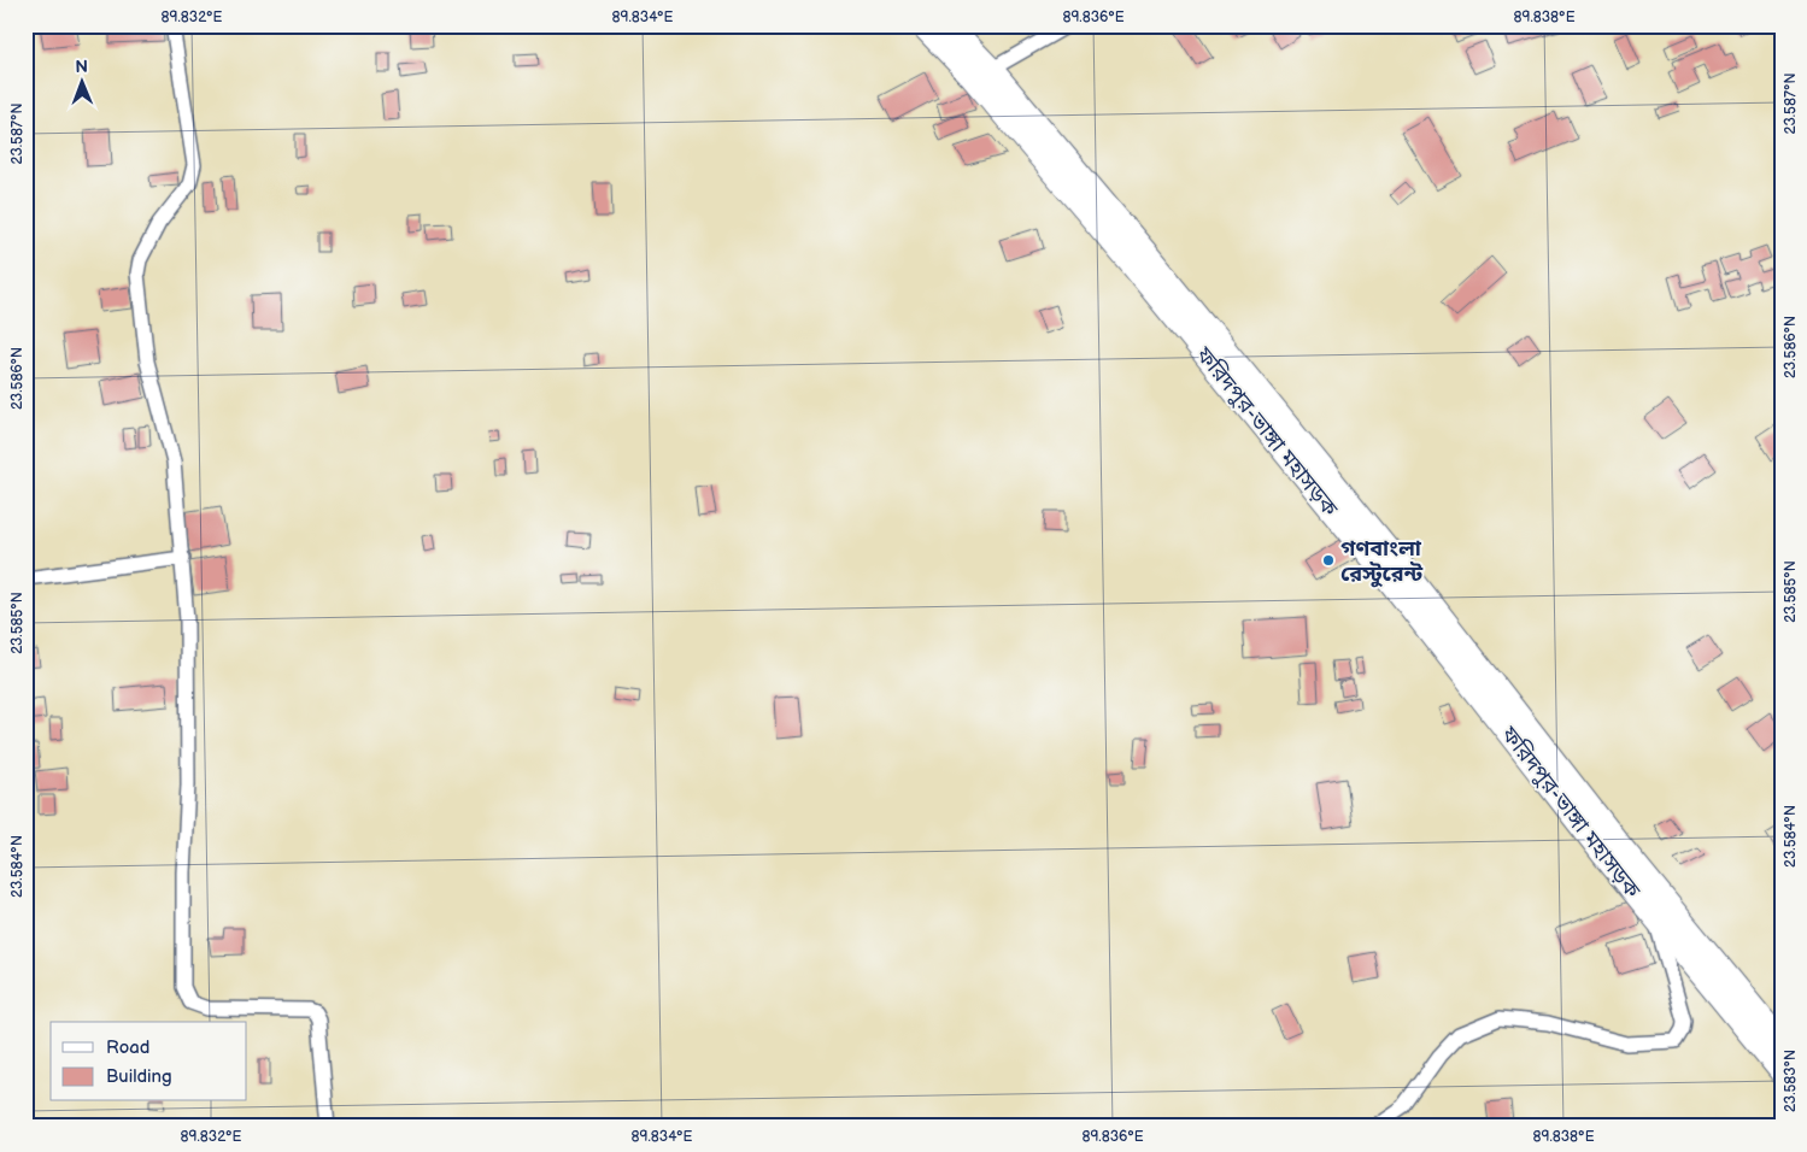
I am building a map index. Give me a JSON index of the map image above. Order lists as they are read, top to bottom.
{
  "streets": {
    "highway": ["ফরিদপুর-ভাঙ্গা মহাসড়ক"]
  },
  "places": ["গণবাংলা রেস্টুরেন্ট"],
  "legend": ["Road", "Building"],
  "north": "top",
  "coordinates": [
    "89.832°E",
    "89.834°E",
    "89.836°E",
    "89.838°E",
    "23.587°N",
    "23.586°N",
    "23.585°N",
    "23.584°N",
    "23.583°N"
  ]
}
